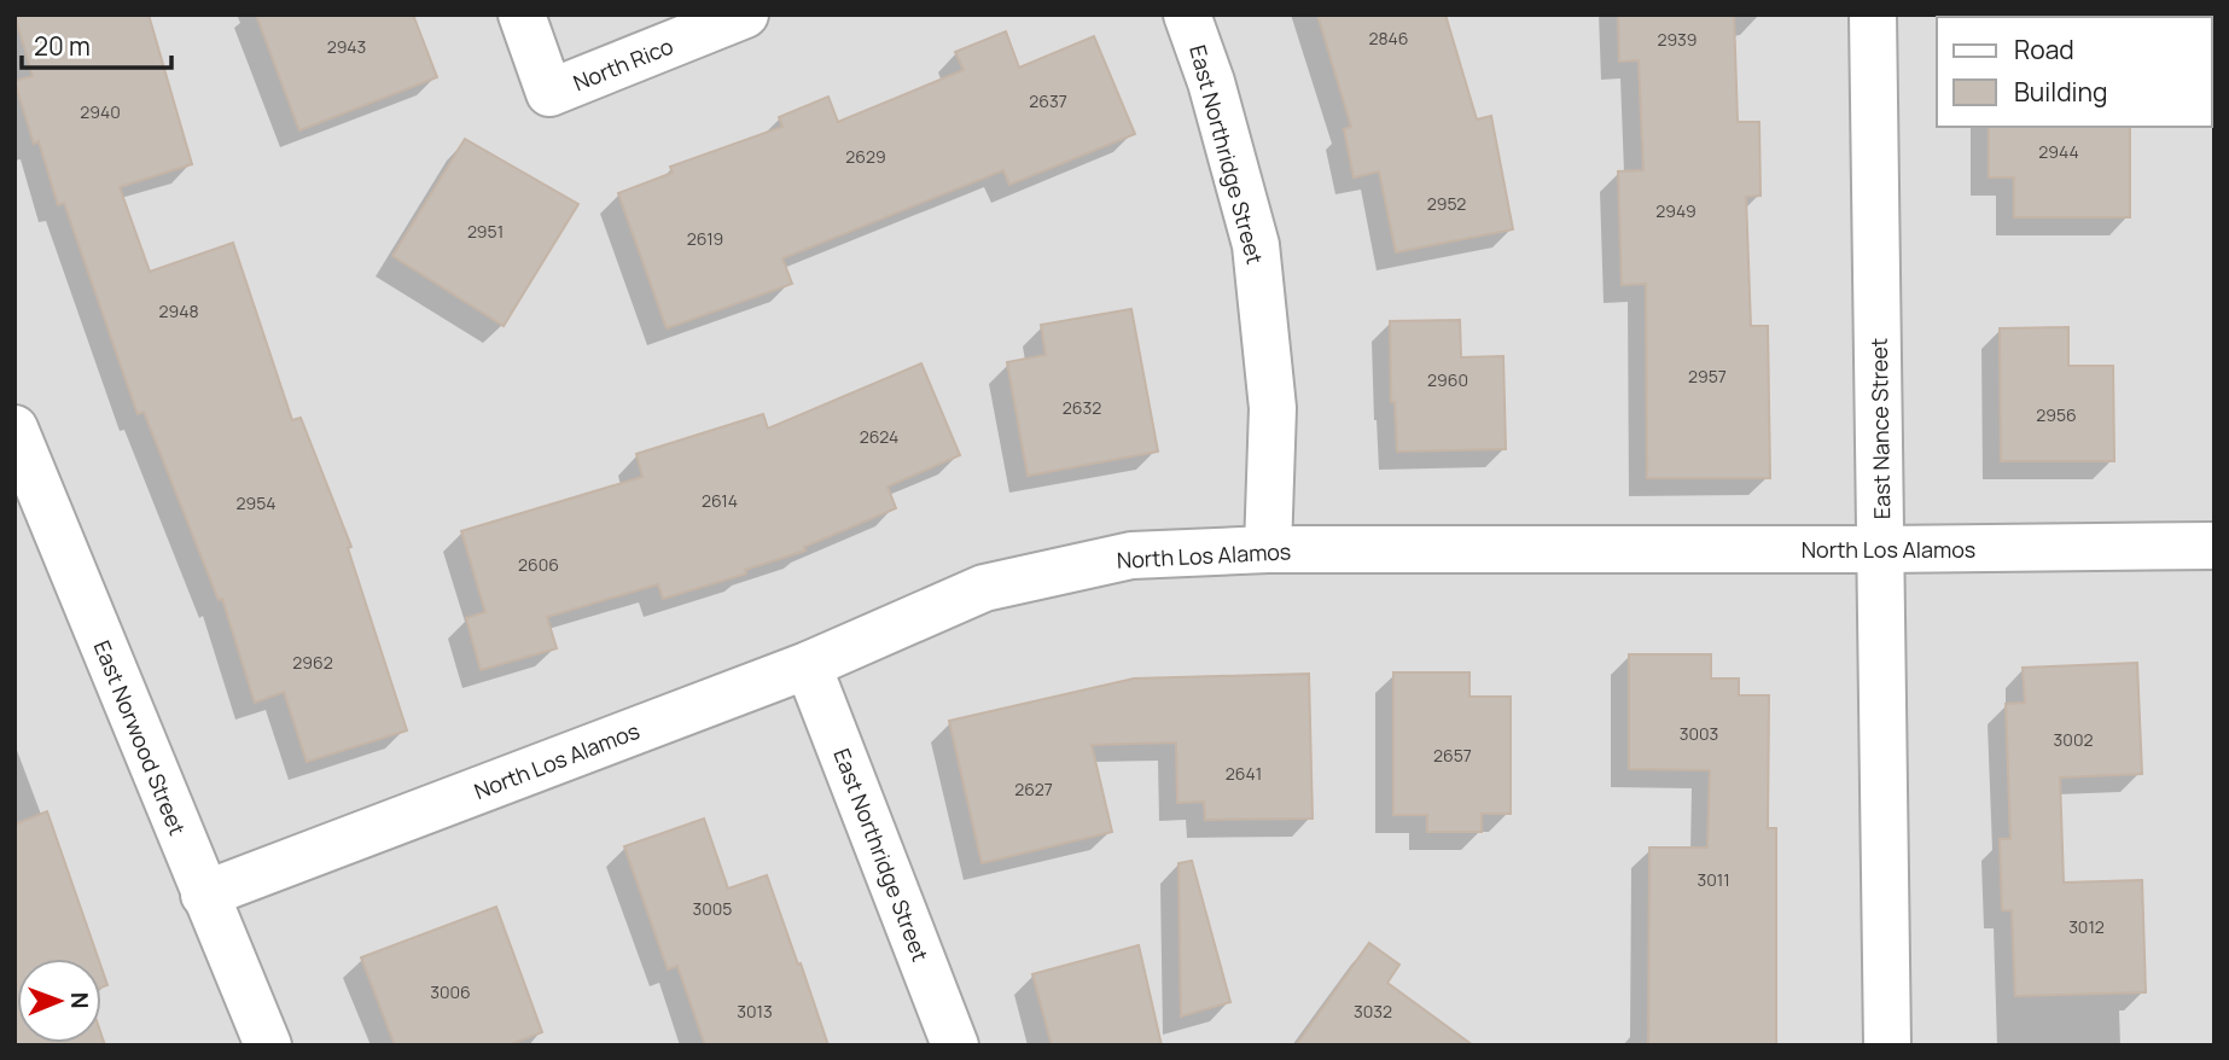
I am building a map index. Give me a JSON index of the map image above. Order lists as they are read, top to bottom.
{
  "streets": {
    "street": [
      "North Rico",
      "East Northridge Street",
      "East Nance Street",
      "North Los Alamos",
      "East Norwood Street"
    ]
  },
  "crossings": [
    ["East Northridge Street", "North Los Alamos"],
    ["East Nance Street", "North Los Alamos"],
    ["North Los Alamos", "East Norwood Street"]
  ],
  "house_numbers": [
    "2846",
    "2939",
    "2943",
    "2637",
    "2940",
    "2944",
    "2629",
    "2952",
    "2949",
    "2951",
    "2619",
    "2948",
    "2957",
    "2960",
    "2632",
    "2956",
    "2624",
    "2614",
    "2954",
    "2606",
    "2962",
    "3003",
    "3002",
    "2657",
    "2641",
    "2627",
    "3011",
    "3005",
    "3012",
    "3006",
    "3013",
    "3032"
  ],
  "legend": ["Road", "Building"],
  "scale_bar": "20 m",
  "north": "right"
}
